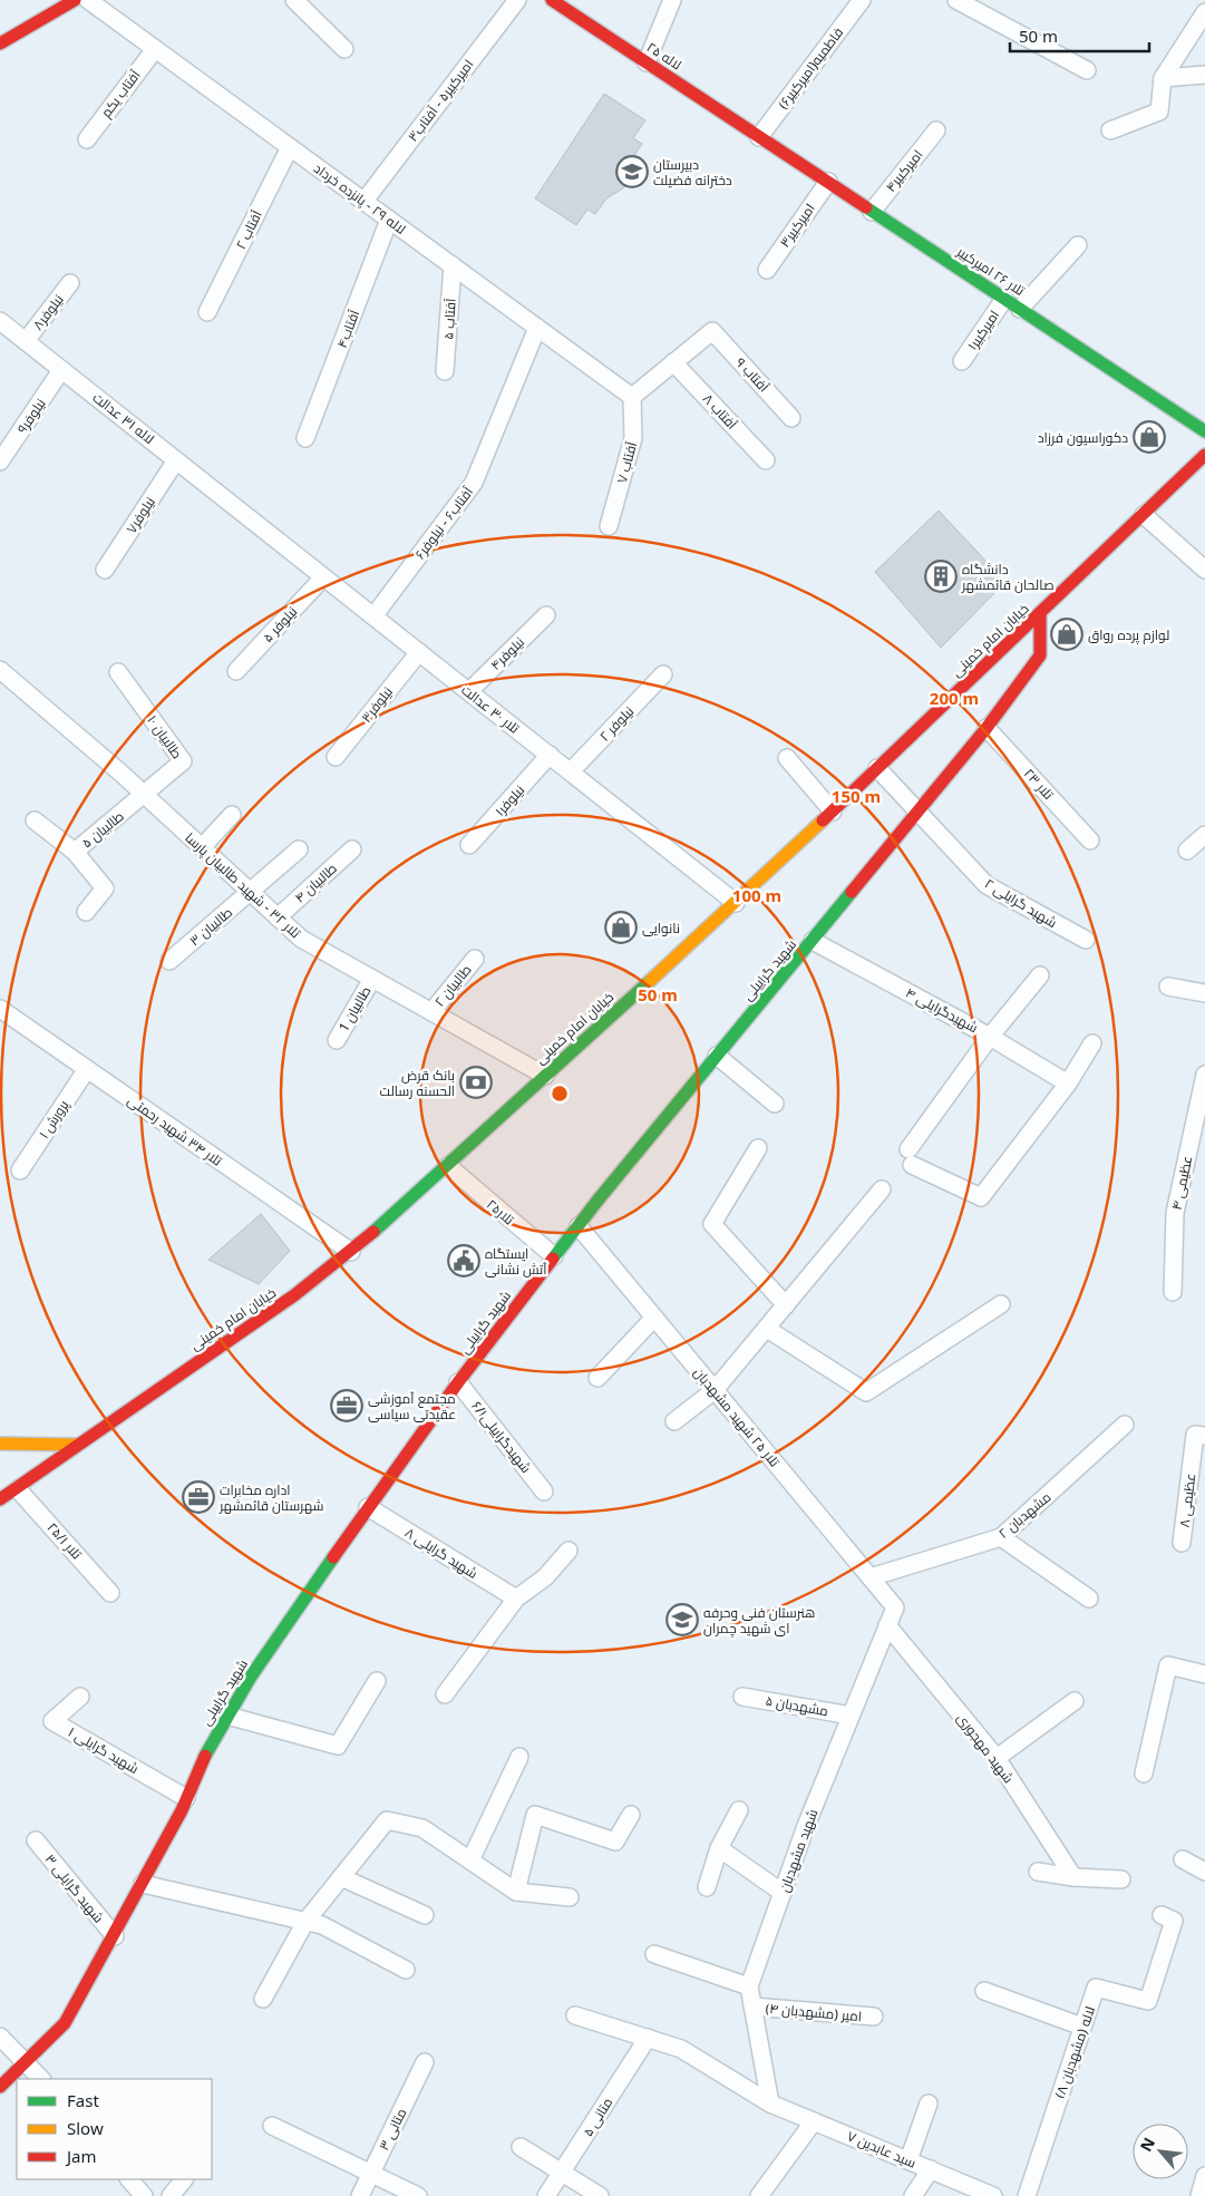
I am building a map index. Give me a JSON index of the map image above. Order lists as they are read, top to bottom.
{
  "streets": {
    "main road": [
      "لاله ۲۵",
      "تلار ۲۶ امیرکبیر",
      "خیابان امام خمینی",
      "شهید گراییلی"
    ],
    "street": [
      "فاطمیه(امیرکبیر۶)",
      "آفتاب یکم",
      "امیرکبیر۵ - آفتاب۳",
      "امیرکبیر۴",
      "لاله ۲۹ - پانزده خرداد",
      "امیرکبیر۳",
      "آفتاب ۲",
      "نیلوفر۸",
      "آفتاب ۵",
      "آفتاب۴",
      "امیرکبیر۱",
      "آفتاب ۹",
      "آفتاب ۸",
      "نیلوفر۹",
      "لاله ۳۱ عدالت",
      "آفتاب ۷",
      "نیلوفر۷",
      "آفتاب۶ - نیلوفر۶",
      "نیلوفر ۵",
      "نیلوفر۴",
      "نیلوفر۳",
      "تلار ۳۰ عدالت",
      "نیلوفر ۲",
      "طالبیان ۱۰",
      "تلار ۲۳",
      "نیلوفر۱",
      "طالبیان ۵",
      "طالبیان ۴",
      "تلار ۳۲ - شهید طالبیان پارسا",
      "شهید گرایلی ۲",
      "طالبیان ۳",
      "طالبیان ۲",
      "طالبیان 1",
      "شهیدگرایلی ۴",
      "پرورش ۱",
      "تلار ۳۴ شهید رحمتی",
      "عظیمی ۴",
      "تلار۲۵",
      "تلار ۲۵ شهید مشهدبان",
      "شهیدگراییلی۶/۱",
      "عظیمی ۸",
      "مشهدبان ۲",
      "تلار ۲۵/۱",
      "شهید گرایلی ۸",
      "مشهدبان ۵",
      "شهید مهجوری",
      "شهید گرایلی ۱",
      "شهید مشهدبان",
      "شهید گرایلی ۳",
      "امیر (مشهدبان ۴)",
      "لاله (مشهدبان ۸)",
      "متانی ۵",
      "متانی ۳",
      "سید عابدین ۷"
    ]
  },
  "crossings": [
    ["لاله ۲۵", "فاطمیه(امیرکبیر۶)"],
    ["لاله ۲۵", "تلار ۲۶ امیرکبیر"],
    ["فاطمیه(امیرکبیر۶)", "تلار ۲۶ امیرکبیر"],
    ["آفتاب یکم", "لاله ۲۹ - پانزده خرداد"],
    ["امیرکبیر۵ - آفتاب۳", "لاله ۲۹ - پانزده خرداد"],
    ["امیرکبیر۴", "تلار ۲۶ امیرکبیر"],
    ["لاله ۲۹ - پانزده خرداد", "آفتاب ۲"],
    ["لاله ۲۹ - پانزده خرداد", "آفتاب ۵"],
    ["لاله ۲۹ - پانزده خرداد", "آفتاب۴"],
    ["لاله ۲۹ - پانزده خرداد", "آفتاب ۷"],
    ["لاله ۲۹ - پانزده خرداد", "آفتاب۶ - نیلوفر۶"],
    ["امیرکبیر۳", "تلار ۲۶ امیرکبیر"],
    ["تلار ۲۶ امیرکبیر", "امیرکبیر۱"],
    ["نیلوفر۸", "لاله ۳۱ عدالت"],
    ["آفتاب ۹", "آفتاب ۸"],
    ["نیلوفر۹", "لاله ۳۱ عدالت"],
    ["لاله ۳۱ عدالت", "نیلوفر۷"],
    ["لاله ۳۱ عدالت", "تلار ۳۰ عدالت"],
    ["آفتاب۶ - نیلوفر۶", "تلار ۳۰ عدالت"],
    ["نیلوفر ۵", "تلار ۳۰ عدالت"],
    ["خیابان امام خمینی", "تلار ۳۰ عدالت"],
    ["خیابان امام خمینی", "تلار ۳۲ - شهید طالبیان پارسا"],
    ["خیابان امام خمینی", "شهید گرایلی ۲"],
    ["خیابان امام خمینی", "شهید گراییلی"],
    ["خیابان امام خمینی", "تلار ۳۴ شهید رحمتی"],
    ["خیابان امام خمینی", "تلار۲۵"],
    ["خیابان امام خمینی", "تلار ۲۵/۱"],
    ["نیلوفر۴", "تلار ۳۰ عدالت"],
    ["نیلوفر۳", "تلار ۳۰ عدالت"],
    ["تلار ۳۰ عدالت", "نیلوفر ۲"],
    ["تلار ۳۰ عدالت", "نیلوفر۱"],
    ["طالبیان ۱۰", "طالبیان ۵"],
    ["طالبیان ۱۰", "تلار ۳۲ - شهید طالبیان پارسا"],
    ["تلار ۲۳", "شهید گراییلی"],
    ["طالبیان ۵", "تلار ۳۲ - شهید طالبیان پارسا"],
    ["طالبیان ۴", "تلار ۳۲ - شهید طالبیان پارسا"],
    ["تلار ۳۲ - شهید طالبیان پارسا", "طالبیان ۳"],
    ["تلار ۳۲ - شهید طالبیان پارسا", "طالبیان ۲"],
    ["تلار ۳۲ - شهید طالبیان پارسا", "طالبیان 1"],
    ["شهید گرایلی ۲", "شهید گراییلی"],
    ["شهید گراییلی", "شهیدگرایلی ۴"],
    ["شهید گراییلی", "تلار۲۵"],
    ["شهید گراییلی", "تلار ۲۵ شهید مشهدبان"],
    ["شهید گراییلی", "شهیدگراییلی۶/۱"],
    ["شهید گراییلی", "شهید گرایلی ۸"],
    ["شهید گراییلی", "شهید گرایلی ۱"],
    ["شهید گراییلی", "شهید گرایلی ۳"],
    ["پرورش ۱", "تلار ۳۴ شهید رحمتی"],
    ["تلار ۲۵ شهید مشهدبان", "مشهدبان ۲"],
    ["تلار ۲۵ شهید مشهدبان", "شهید مشهدبان"],
    ["مشهدبان ۵", "شهید مشهدبان"],
    ["شهید مهجوری", "شهید مشهدبان"],
    ["شهید مشهدبان", "امیر (مشهدبان ۴)"],
    ["شهید مشهدبان", "سید عابدین ۷"],
    ["متانی ۵", "سید عابدین ۷"]
  ],
  "places": {
    "school or university": ["دبیرستان دخترانه فضیلت", "هنرستان فنی وحرفه ای شهید چمران"],
    "shop": ["دکوراسیون فرزاد", "لوازم پرده رواق", "نانوایی"],
    "building": ["دانشگاه صالحان قائمشهر"],
    "bank": ["بانک قرض الحسنه رسالت"],
    "public building": ["ایستگاه آتش نشانی"],
    "office": ["مجتمع آموزشی عقیدتی سیاسی", "اداره مخابرات شهرستان قائمشهر"]
  },
  "legend": ["Fast", "Slow", "Jam"],
  "scale_bar": "50 m",
  "north": "top left",
  "rings": [
    "200 m",
    "150 m",
    "100 m",
    "50 m"
  ]
}
